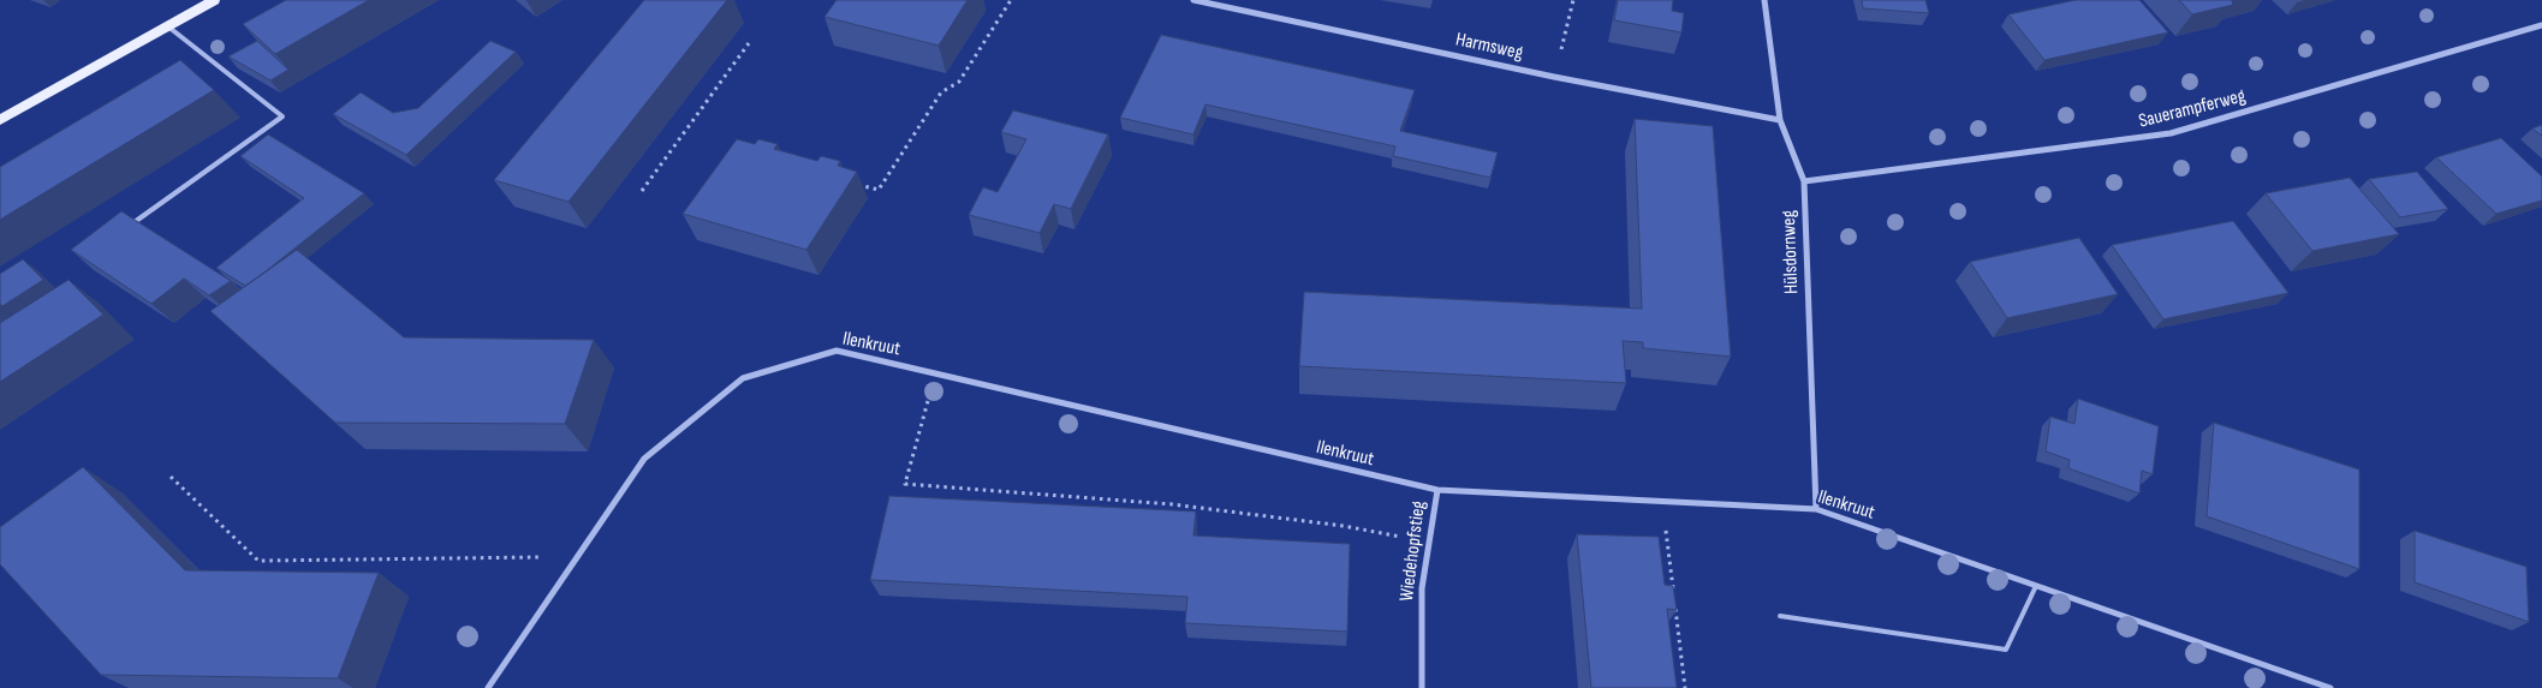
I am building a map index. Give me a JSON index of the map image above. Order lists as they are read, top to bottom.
{
  "streets": {
    "street": [
      "Harmsweg",
      "Sauerampferweg",
      "Hülsdornweg",
      "Ilenkruut",
      "Wiedehopfstieg"
    ]
  },
  "crossings": [
    ["Harmsweg", "Hülsdornweg"],
    ["Sauerampferweg", "Hülsdornweg"],
    ["Hülsdornweg", "Ilenkruut"],
    ["Ilenkruut", "Wiedehopfstieg"]
  ]
}
